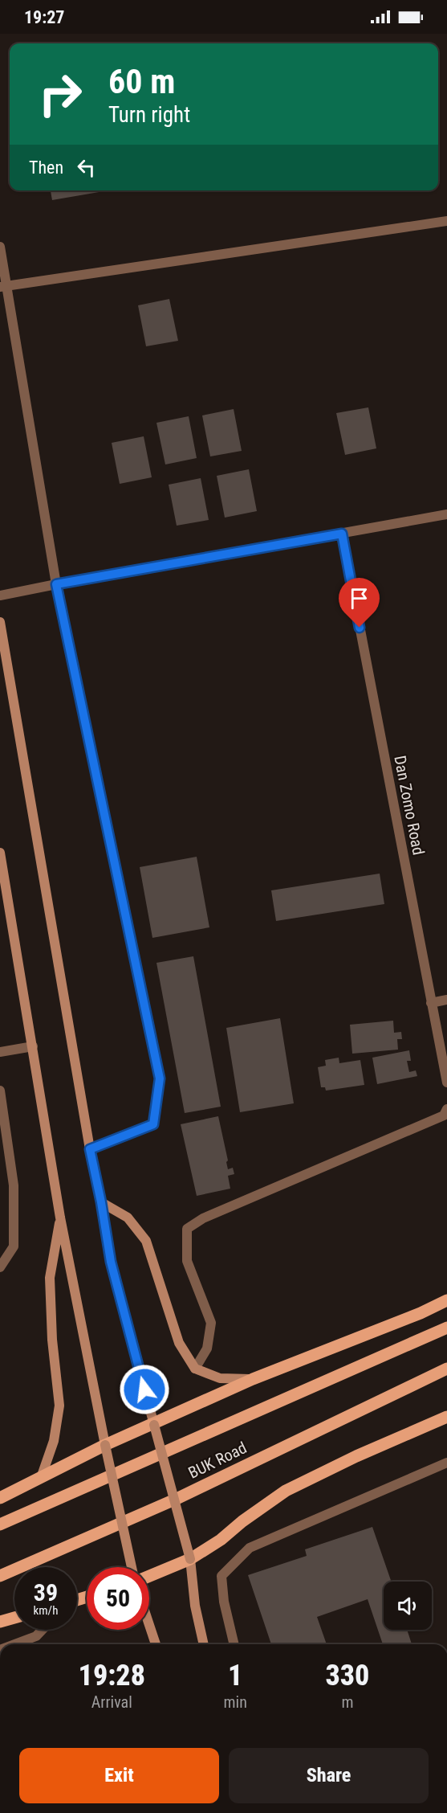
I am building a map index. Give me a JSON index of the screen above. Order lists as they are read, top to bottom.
{
  "streets": {
    "main road": ["BUK Road"],
    "street": ["Dan Zomo Road"]
  },
  "page": {
    "status": "19:27",
    "turn": ["60 m", "Turn right"],
    "then": "Then",
    "speed": "39 km/h",
    "limit": "50",
    "eta": [
      "19:28",
      "Arrival",
      "1",
      "min",
      "330",
      "m"
    ],
    "buttons": ["Exit", "Share"]
  }
}
